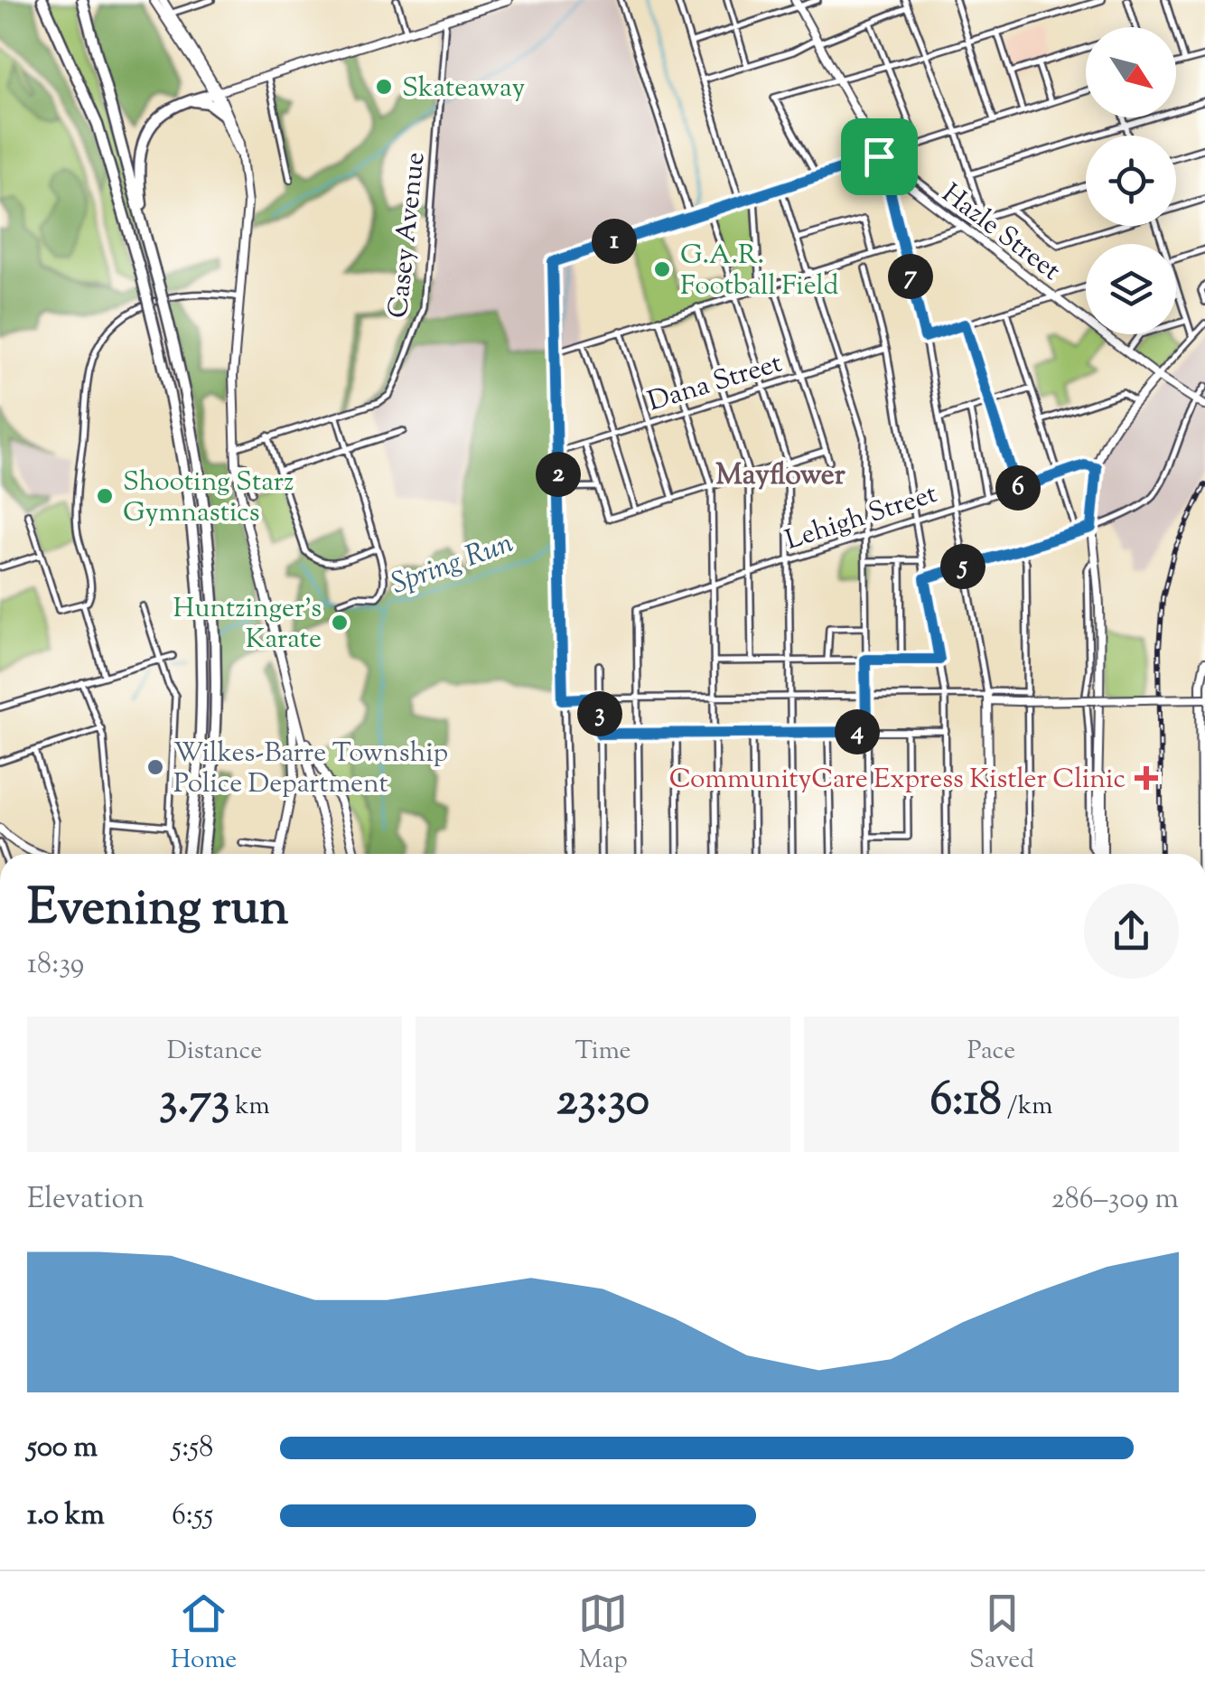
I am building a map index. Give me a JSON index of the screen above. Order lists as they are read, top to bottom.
{
  "streets": {
    "main road": ["Hazle Street"],
    "street": ["Casey Avenue", "Dana Street", "Lehigh Street"]
  },
  "districts": ["Mayflower"],
  "water": ["Spring Run"],
  "places": {
    "other": [
      "Skateaway",
      "G.A.R. Football Field",
      "Shooting Starz Gymnastics",
      "Huntzinger's Karate",
      "Wilkes-Barre Township Police Department"
    ],
    "health": ["CommunityCare Express Kistler Clinic"]
  },
  "north": "bottom right",
  "page": {
    "pins": [
      "1",
      "7",
      "2",
      "6",
      "5",
      "3",
      "4"
    ],
    "heading": ["Evening run", "18:39"],
    "stats": [
      ["Distance", "3.73 km"],
      ["Time", "23:30"],
      ["Pace", "6:18 /km"]
    ],
    "chart": ["Elevation", "286–309 m"],
    "list": [
      {
        "name": "500 m",
        "note": "5:58"
      },
      {
        "name": "1.0 km",
        "note": "6:55"
      }
    ],
    "tabs": ["Home", "Map", "Saved"]
  }
}
